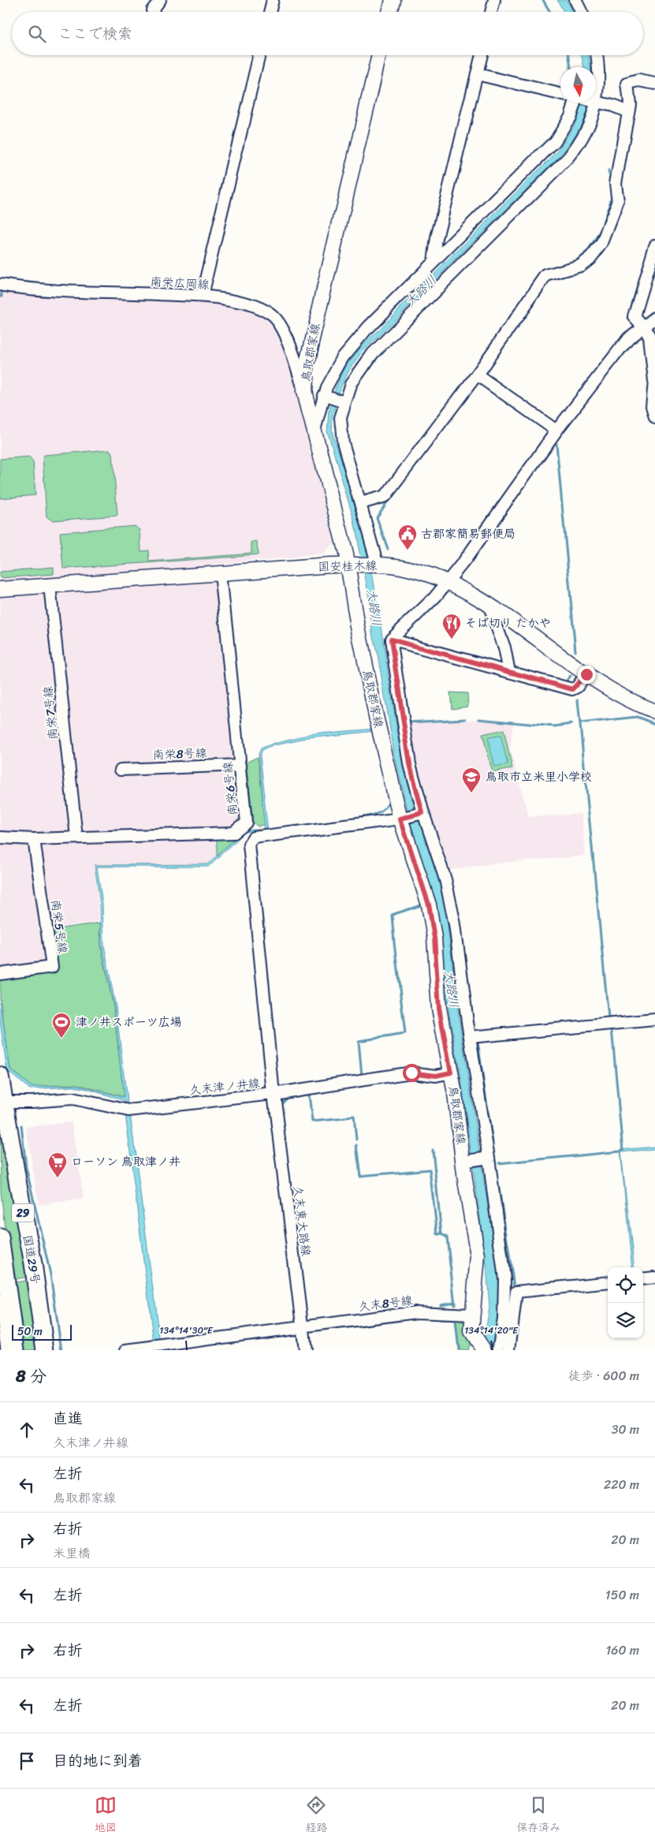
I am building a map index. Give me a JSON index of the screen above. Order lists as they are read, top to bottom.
{
  "streets": {
    "highway": ["29", "国道29号"],
    "main road": ["鳥取郡家線", "国安桂木線"],
    "street": [
      "南栄広岡線",
      "南栄7号線",
      "南栄8号線",
      "南栄6号線",
      "南栄5号線",
      "久末津ノ井線",
      "久末東大路線",
      "久末8号線"
    ]
  },
  "crossings": [
    ["南栄広岡線", "鳥取郡家線"],
    ["鳥取郡家線", "国安桂木線"],
    ["鳥取郡家線", "久末津ノ井線"],
    ["鳥取郡家線", "久末東大路線"],
    ["鳥取郡家線", "久末8号線"],
    ["国安桂木線", "南栄7号線"],
    ["国安桂木線", "南栄6号線"],
    ["南栄7号線", "南栄6号線"],
    ["南栄8号線", "南栄6号線"],
    ["南栄6号線", "南栄5号線"],
    ["久末津ノ井線", "久末東大路線"],
    ["久末津ノ井線", "国道29号"],
    ["久末東大路線", "久末8号線"]
  ],
  "water": ["大路川"],
  "places": {
    "public building": ["古郡家簡易郵便局"],
    "restaurant": ["そば切り たかや"],
    "school or university": ["鳥取市立米里小学校"],
    "sports": ["津ノ井スポーツ広場"],
    "supermarket": ["ローソン 鳥取津ノ井"]
  },
  "scale_bar": "50 m",
  "north": "bottom",
  "page": {
    "search": "ここで検索",
    "scale": "50 m",
    "heading": ["8 分", "徒歩 · 600 m"],
    "list": [
      ["直進", "久末津ノ井線", "30 m"],
      ["左折", "鳥取郡家線", "220 m"],
      ["右折", "米里橋", "20 m"],
      ["左折", "150 m"],
      ["右折", "160 m"],
      ["左折", "20 m"],
      "目的地に到着"
    ],
    "nav": ["地図", "経路", "保存済み"]
  },
  "coordinates": ["134°14'30\"E", "134°14'20\"E"]
}
